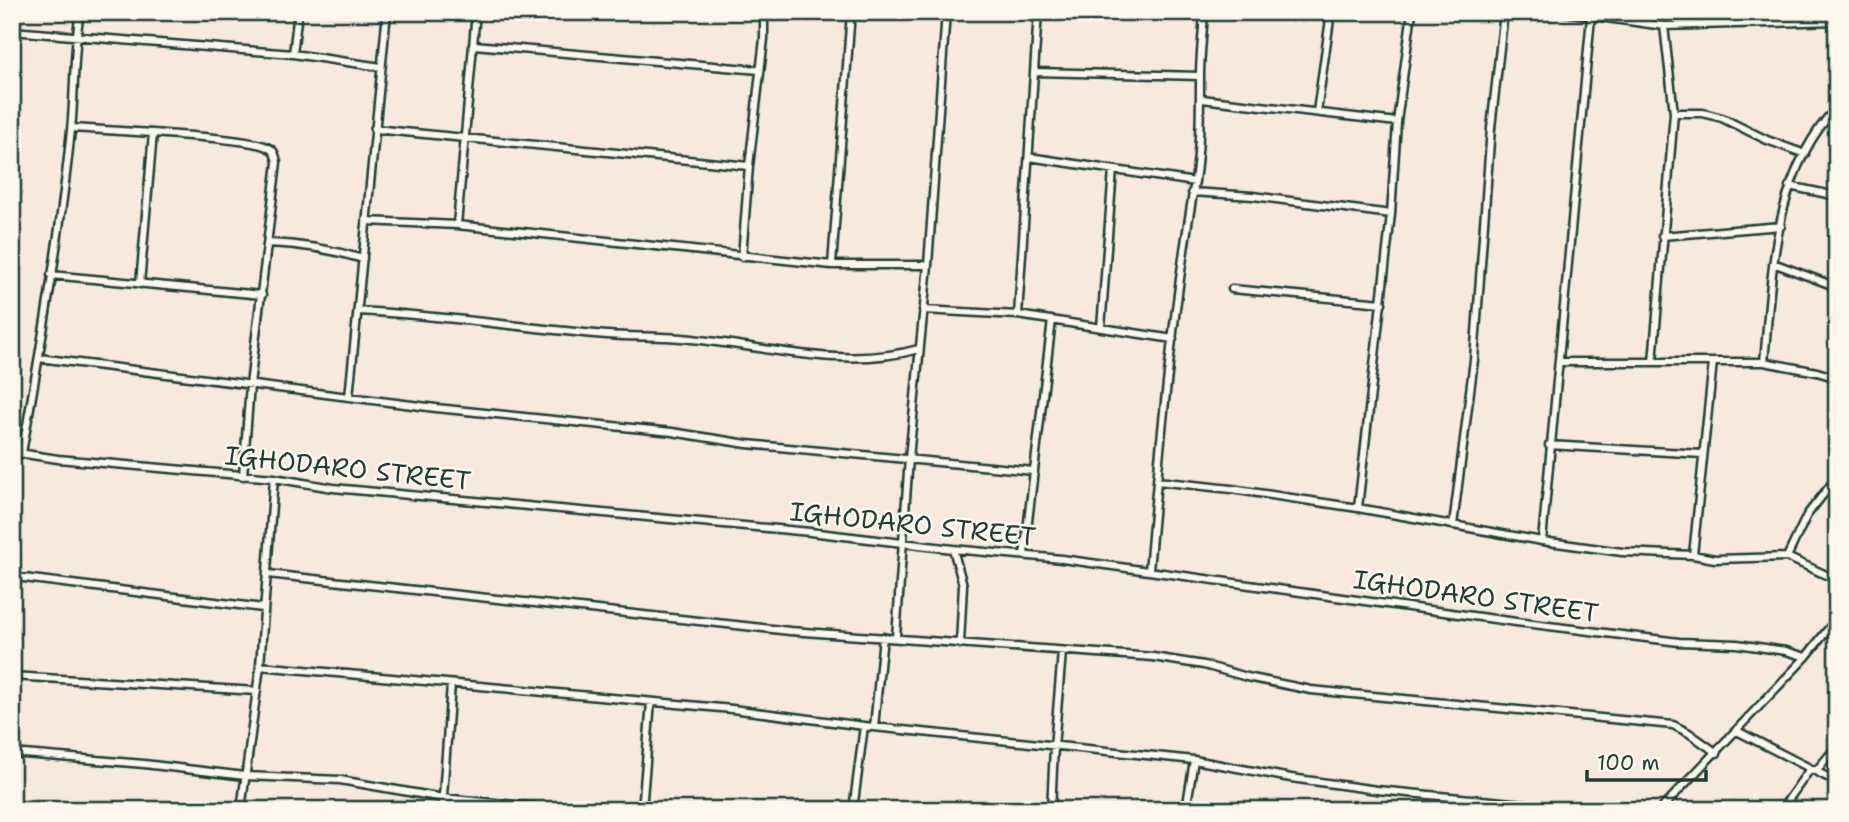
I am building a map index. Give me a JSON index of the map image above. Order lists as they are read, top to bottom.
{
  "streets": {
    "street": ["IGHODARO STREET"]
  },
  "scale_bar": "100 m"
}
